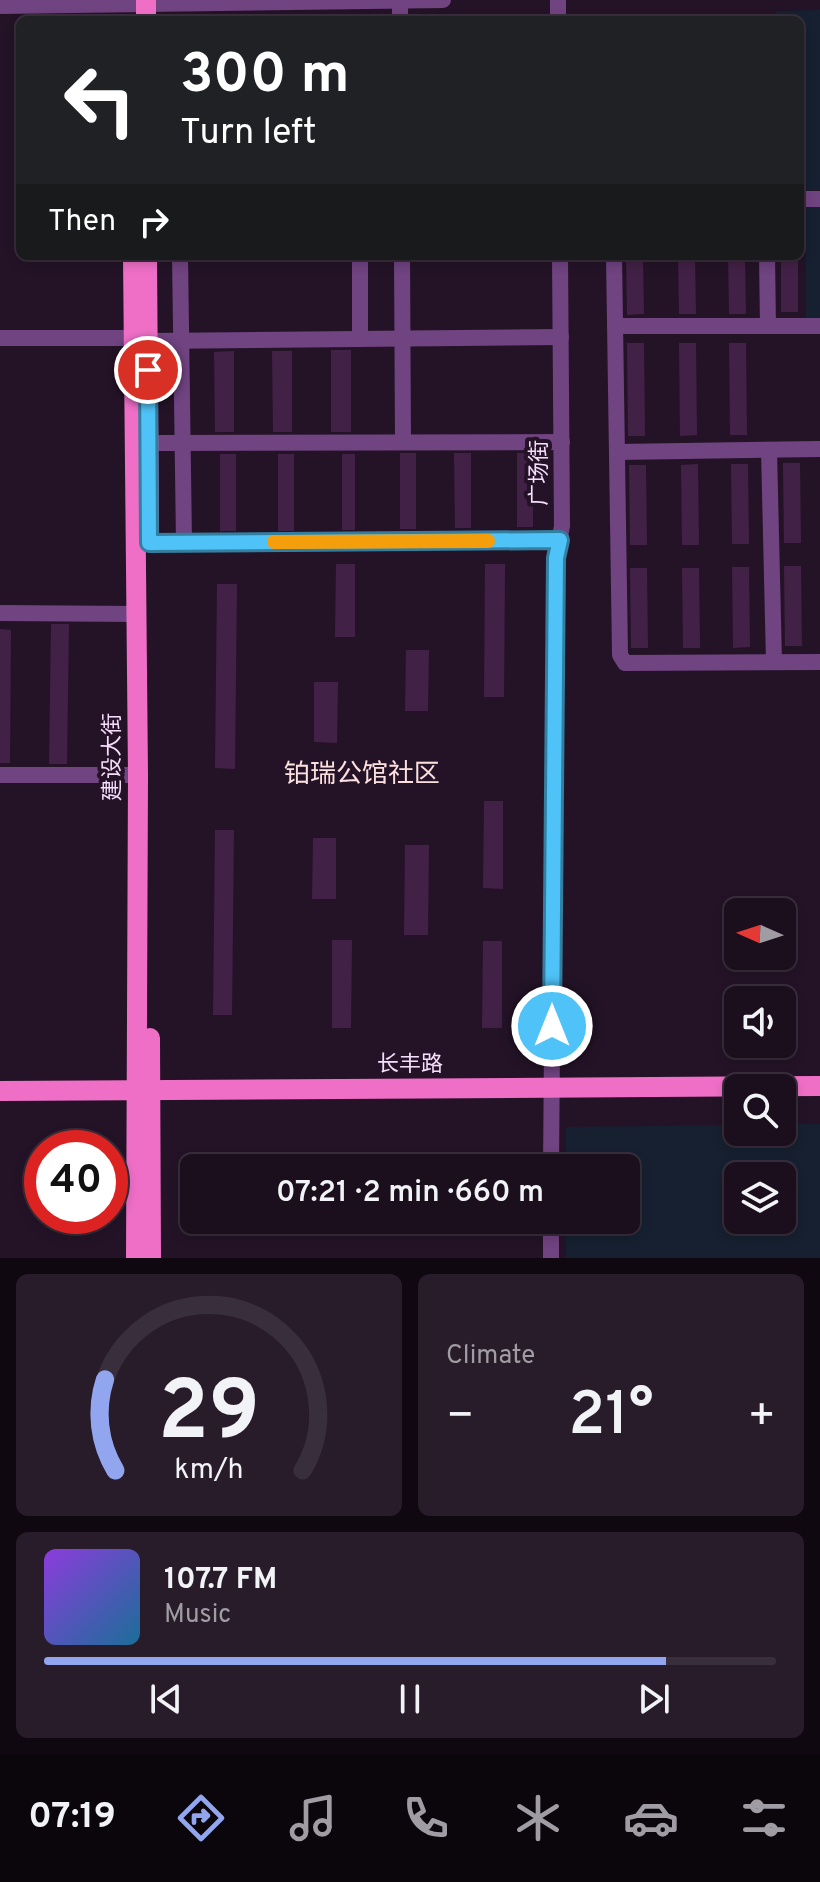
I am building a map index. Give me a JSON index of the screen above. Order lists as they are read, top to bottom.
{
  "streets": {
    "main road": ["建设大街", "长丰路"],
    "street": ["广场街"]
  },
  "crossings": [
    ["广场街", "长丰路"],
    ["建设大街", "长丰路"]
  ],
  "districts": ["铂瑞公馆社区"],
  "north": "left",
  "page": {
    "turn": ["300 m", "Turn left"],
    "then": "Then",
    "limit": "40",
    "trip": "07:21 · 2 min · 660 m",
    "tile": "Climate",
    "heat": ["−", "21°", "+"],
    "song": ["107.7 FM", "Music"],
    "tabs": "07:19",
    "gauge": ["29", "km/h"]
  }
}
